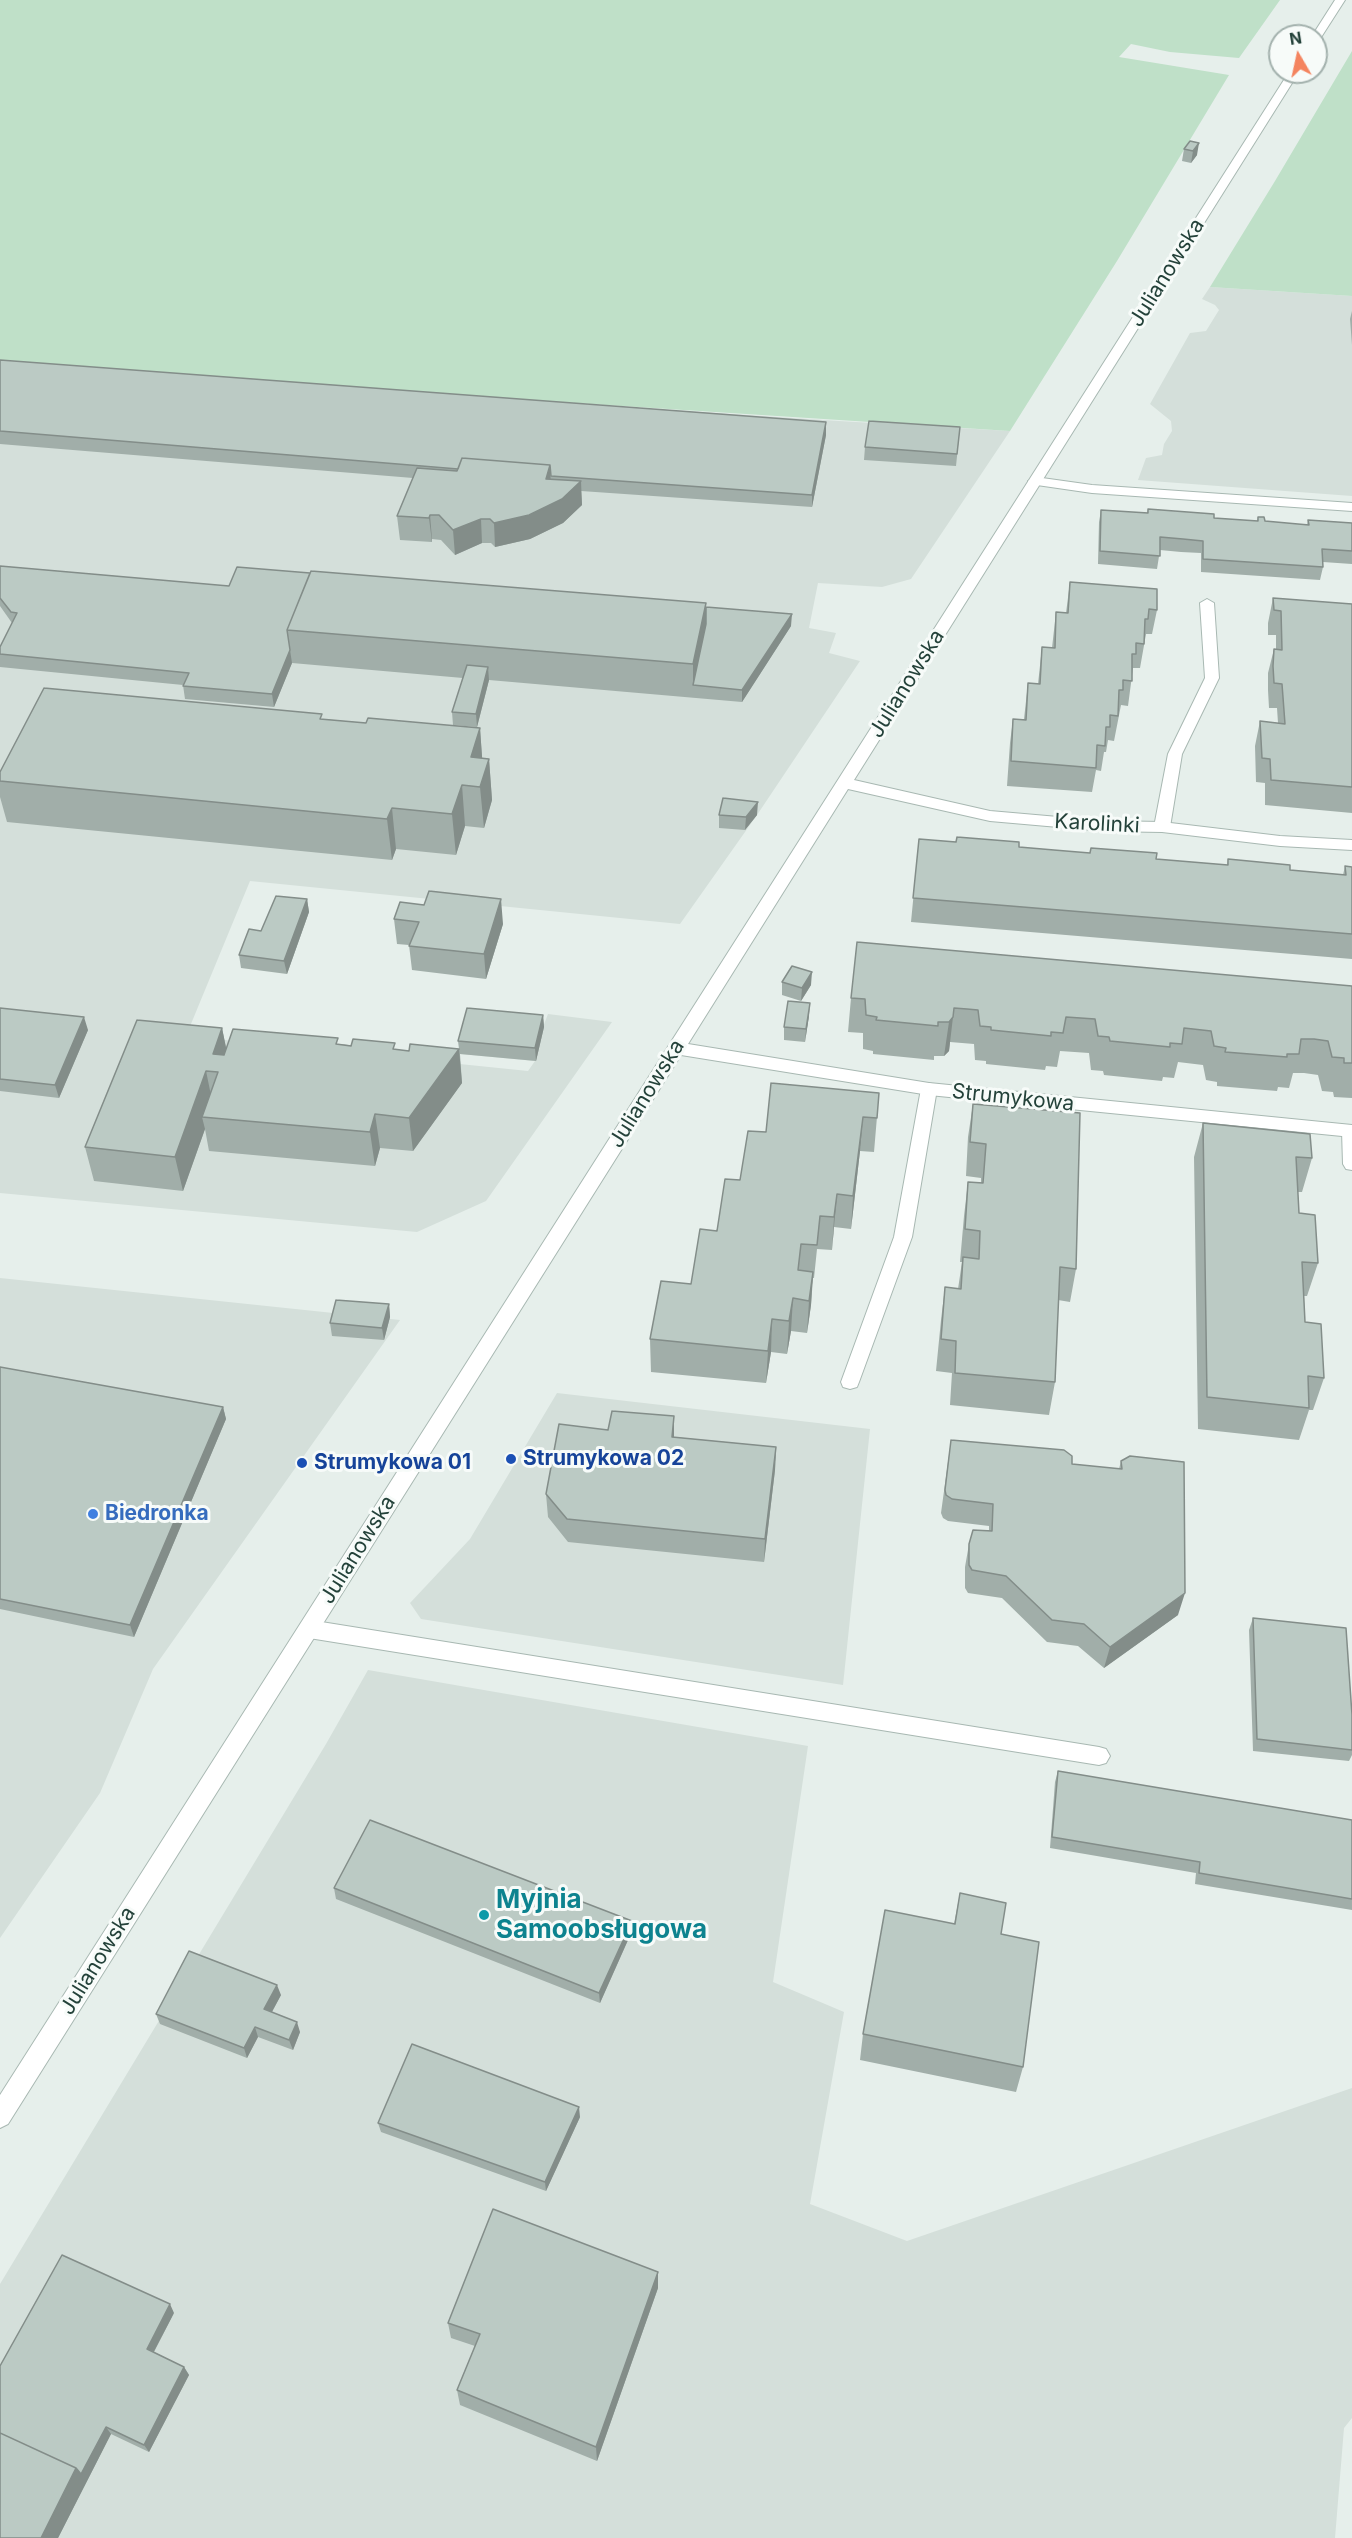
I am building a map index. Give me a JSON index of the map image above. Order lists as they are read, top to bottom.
{
  "streets": {
    "street": ["Julianowska", "Karolinki", "Strumykowa"]
  },
  "crossings": [
    ["Julianowska", "Karolinki"],
    ["Julianowska", "Strumykowa"]
  ],
  "places": [
    "Strumykowa 02",
    "Strumykowa 01",
    "Biedronka",
    "Myjnia Samoobsługowa"
  ],
  "north": "top"
}
